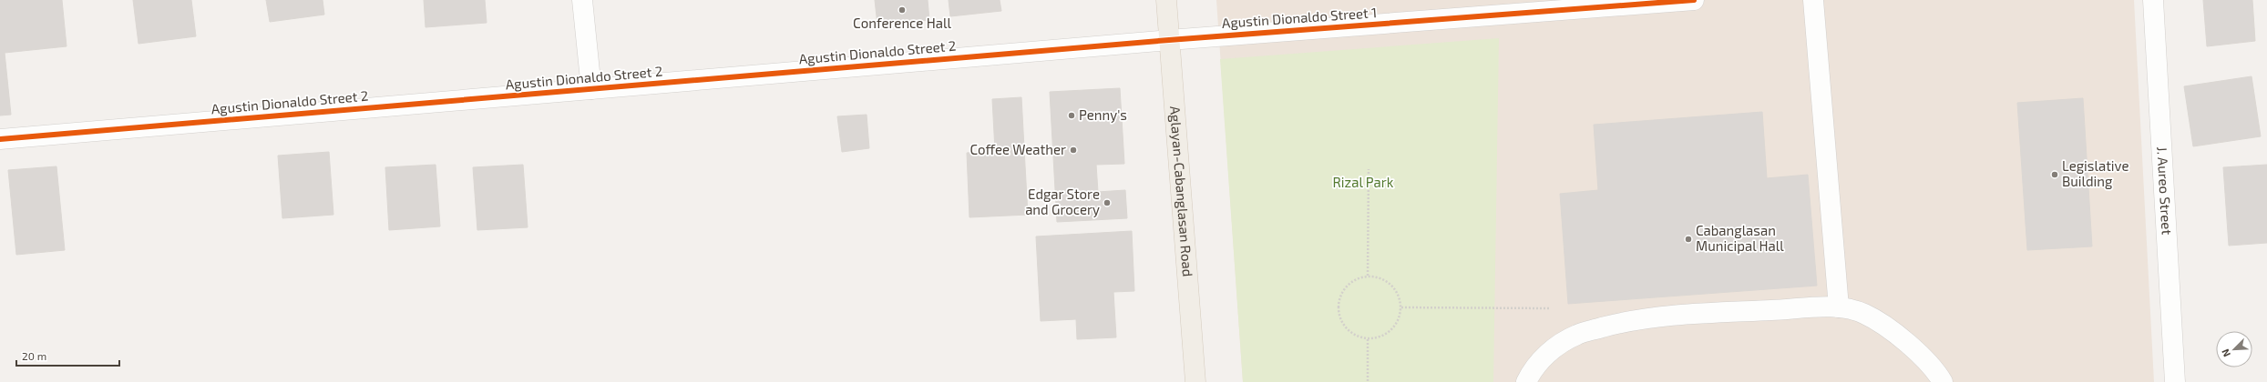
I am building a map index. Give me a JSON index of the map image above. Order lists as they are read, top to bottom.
{
  "streets": {
    "main road": ["Aglayan-Cabanglasan Road"],
    "street": ["Agustin Dionaldo Street 1", "Agustin Dionaldo Street 2", "J. Aureo Street"]
  },
  "crossings": [
    ["Agustin Dionaldo Street 1", "Agustin Dionaldo Street 2"],
    ["Agustin Dionaldo Street 1", "Aglayan-Cabanglasan Road"],
    ["Agustin Dionaldo Street 2", "Aglayan-Cabanglasan Road"]
  ],
  "parks": ["Rizal Park"],
  "places": [
    "Conference Hall",
    "Penny's",
    "Coffee Weather",
    "Legislative Building",
    "Edgar Store and Grocery",
    "Cabanglasan Municipal Hall"
  ],
  "scale_bar": "20 m",
  "north": "bottom left"
}
